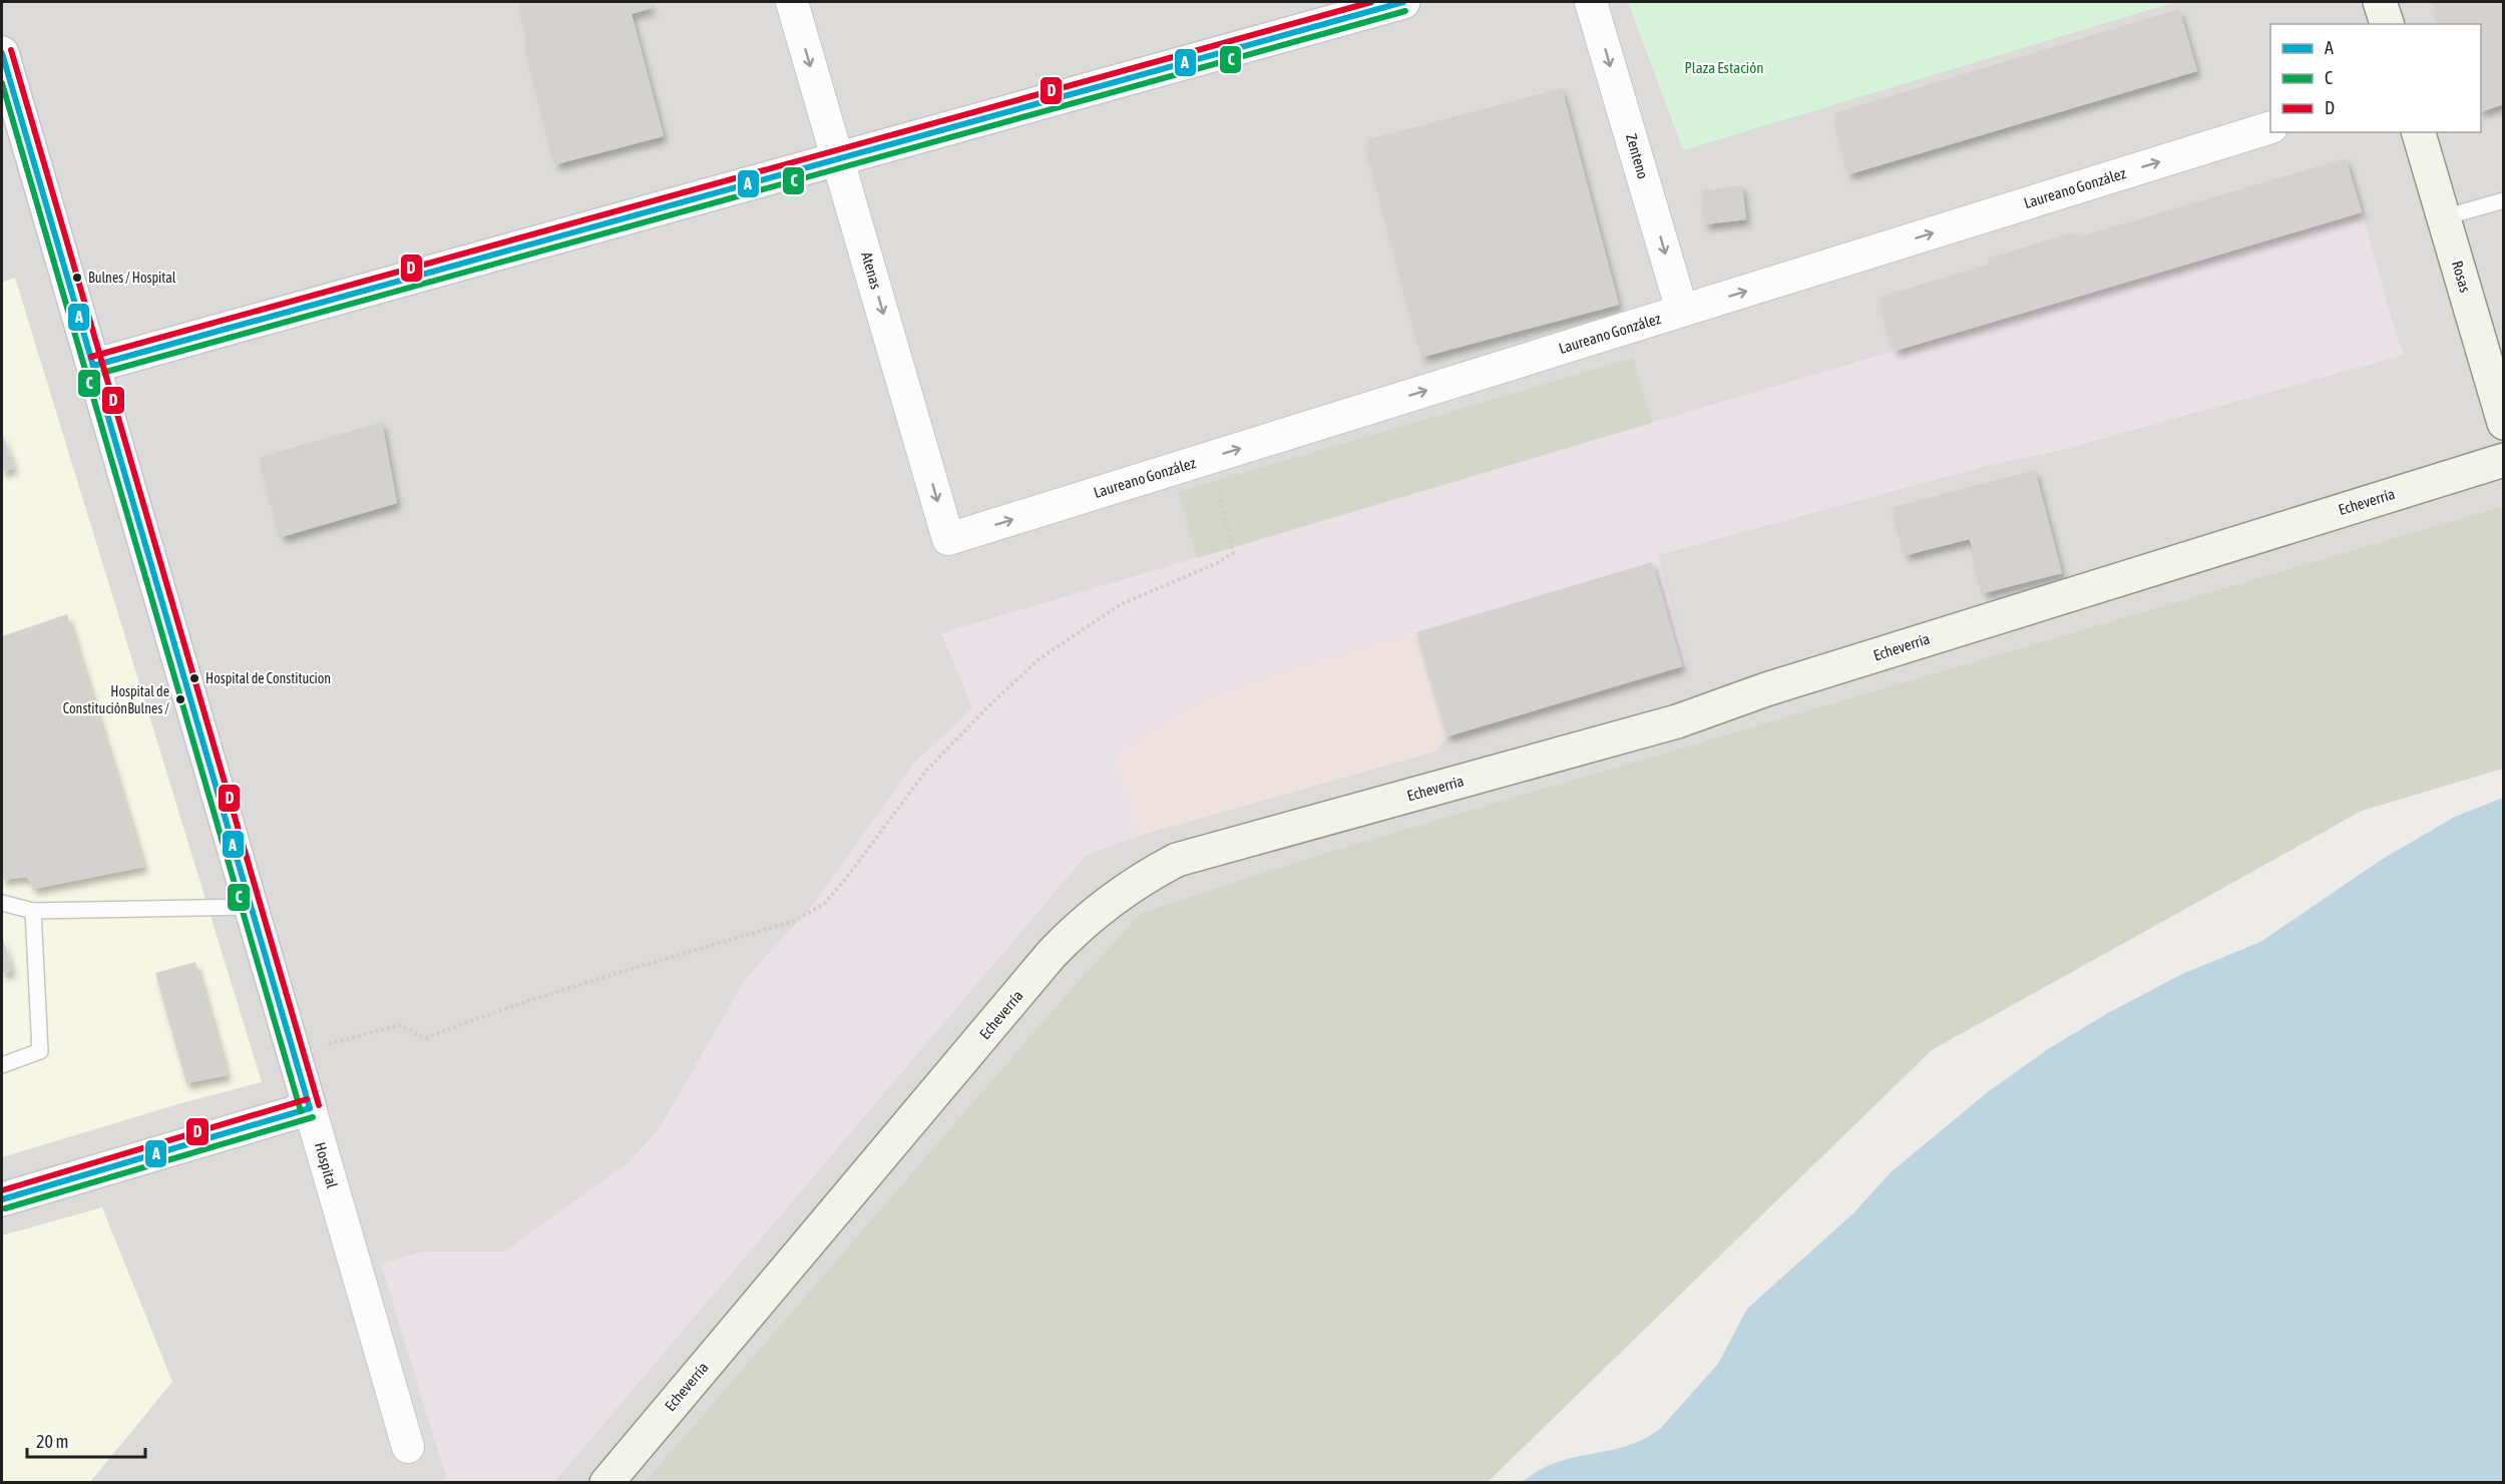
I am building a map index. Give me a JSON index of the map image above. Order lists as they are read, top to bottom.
{
  "streets": {
    "main road": ["Rosas", "Echeverría"],
    "street": [
      "Zenteno",
      "Laureano González",
      "Atenas",
      "Hospital"
    ]
  },
  "crossings": [
    ["Zenteno", "Laureano González"],
    ["Laureano González", "Atenas"]
  ],
  "one_way": ["Zenteno", "Laureano González", "Atenas"],
  "parks": ["Plaza Estación"],
  "places": ["Bulnes / Hospital", "Hospital de Constitucion", "Hospital de ConstituciónBulnes /"],
  "lines": ["transit line A", "transit line D", "transit line C"],
  "legend": ["A", "C", "D"],
  "scale_bar": "20 m"
}
